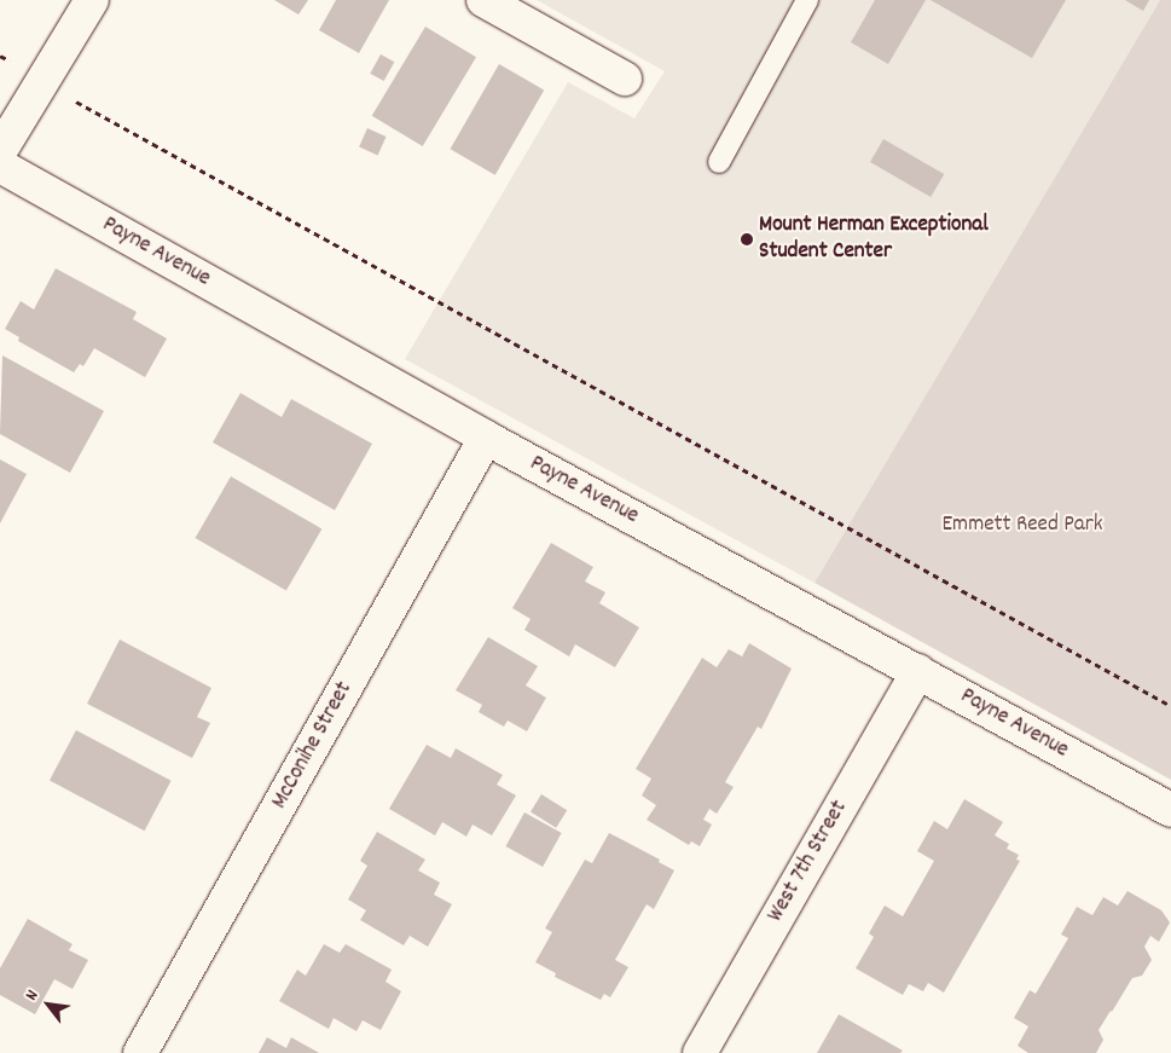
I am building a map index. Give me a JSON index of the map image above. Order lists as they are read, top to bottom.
{
  "streets": {
    "street": ["Payne Avenue", "McConihe Street", "West 7th Street"]
  },
  "crossings": [
    ["Payne Avenue", "McConihe Street"],
    ["Payne Avenue", "West 7th Street"]
  ],
  "parks": ["Emmett Reed Park"],
  "places": ["Mount Herman Exceptional Student Center"],
  "north": "top left"
}
